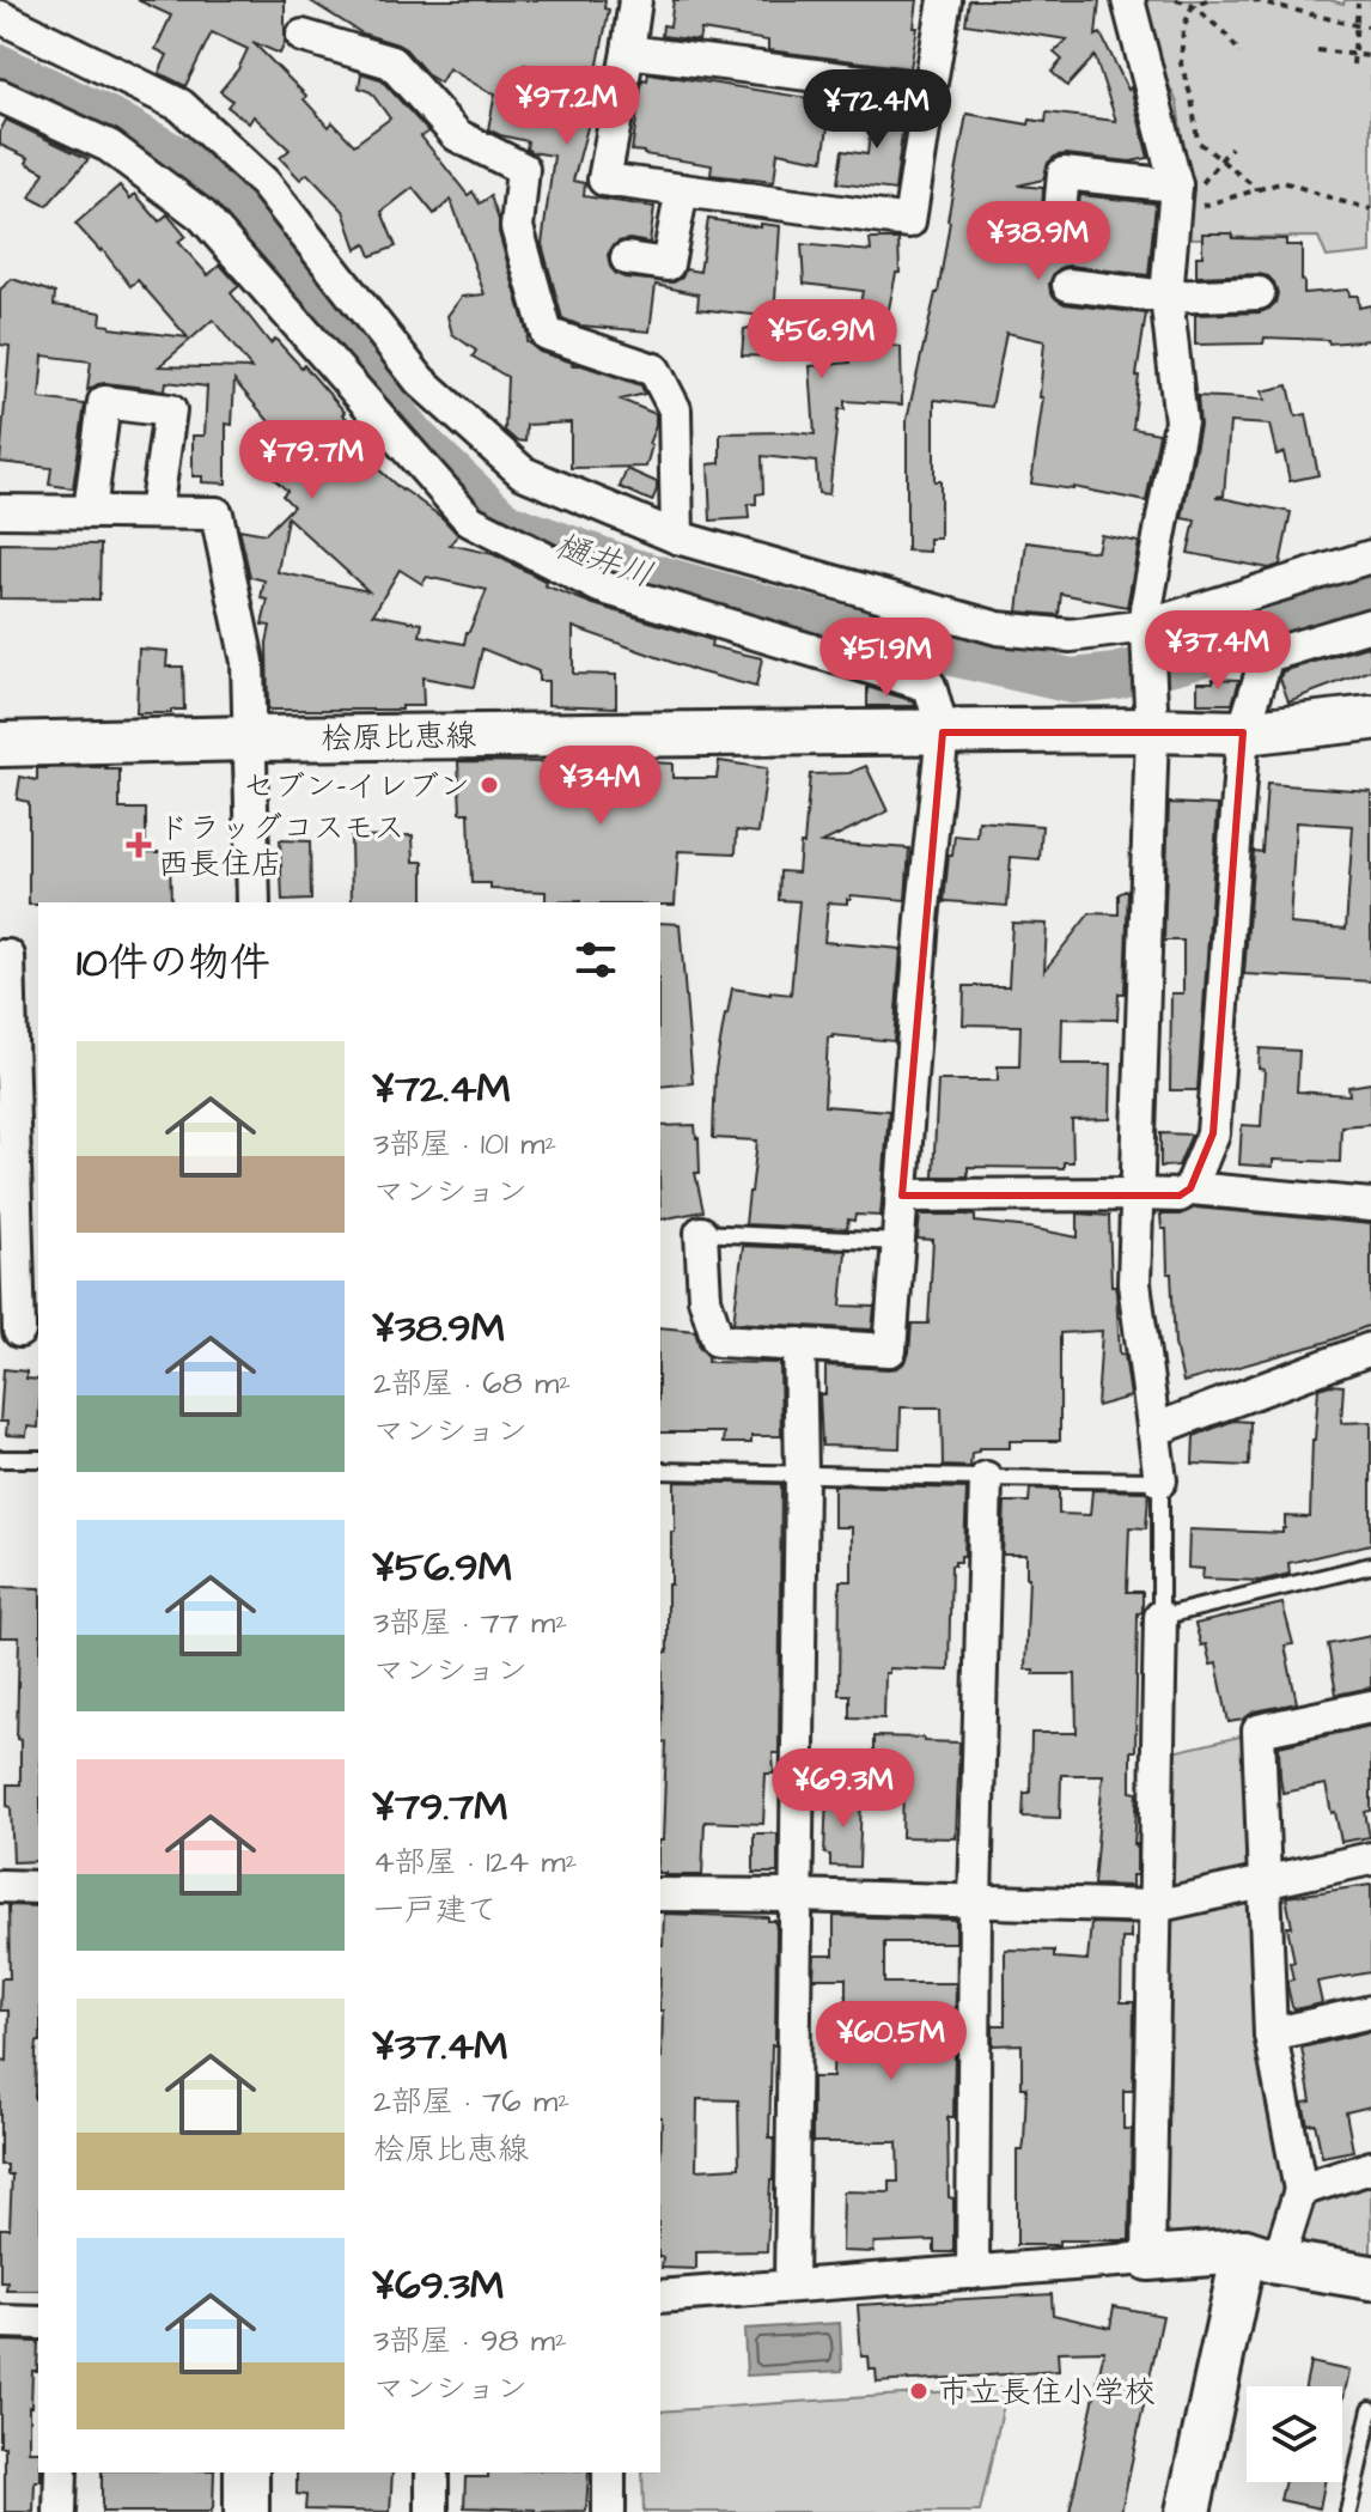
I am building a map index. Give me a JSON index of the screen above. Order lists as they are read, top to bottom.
{
  "streets": {
    "main road": ["桧原比恵線"]
  },
  "water": ["樋井川"],
  "places": {
    "other": ["セブン-イレブン", "市立長住小学校"],
    "health": ["ドラッグコスモス 西長住店"]
  },
  "page": {
    "price": [
      "¥97.2M",
      "¥72.4M",
      "¥38.9M",
      "¥56.9M",
      "¥79.7M",
      "¥37.4M",
      "¥51.9M",
      "¥34M",
      "¥69.3M",
      "¥60.5M"
    ],
    "heading": "10件の物件",
    "list": [
      {
        "name": "¥72.4M",
        "note": "3部屋 · 101 m² · マンション"
      },
      {
        "name": "¥38.9M",
        "note": "2部屋 · 68 m² · マンション"
      },
      {
        "name": "¥56.9M",
        "note": "3部屋 · 77 m² · マンション"
      },
      {
        "name": "¥79.7M",
        "note": "4部屋 · 124 m² · 一戸建て"
      },
      {
        "name": "¥37.4M",
        "note": "2部屋 · 76 m² · 桧原比恵線"
      },
      {
        "name": "¥69.3M",
        "note": "3部屋 · 98 m² · マンション"
      }
    ]
  }
}
